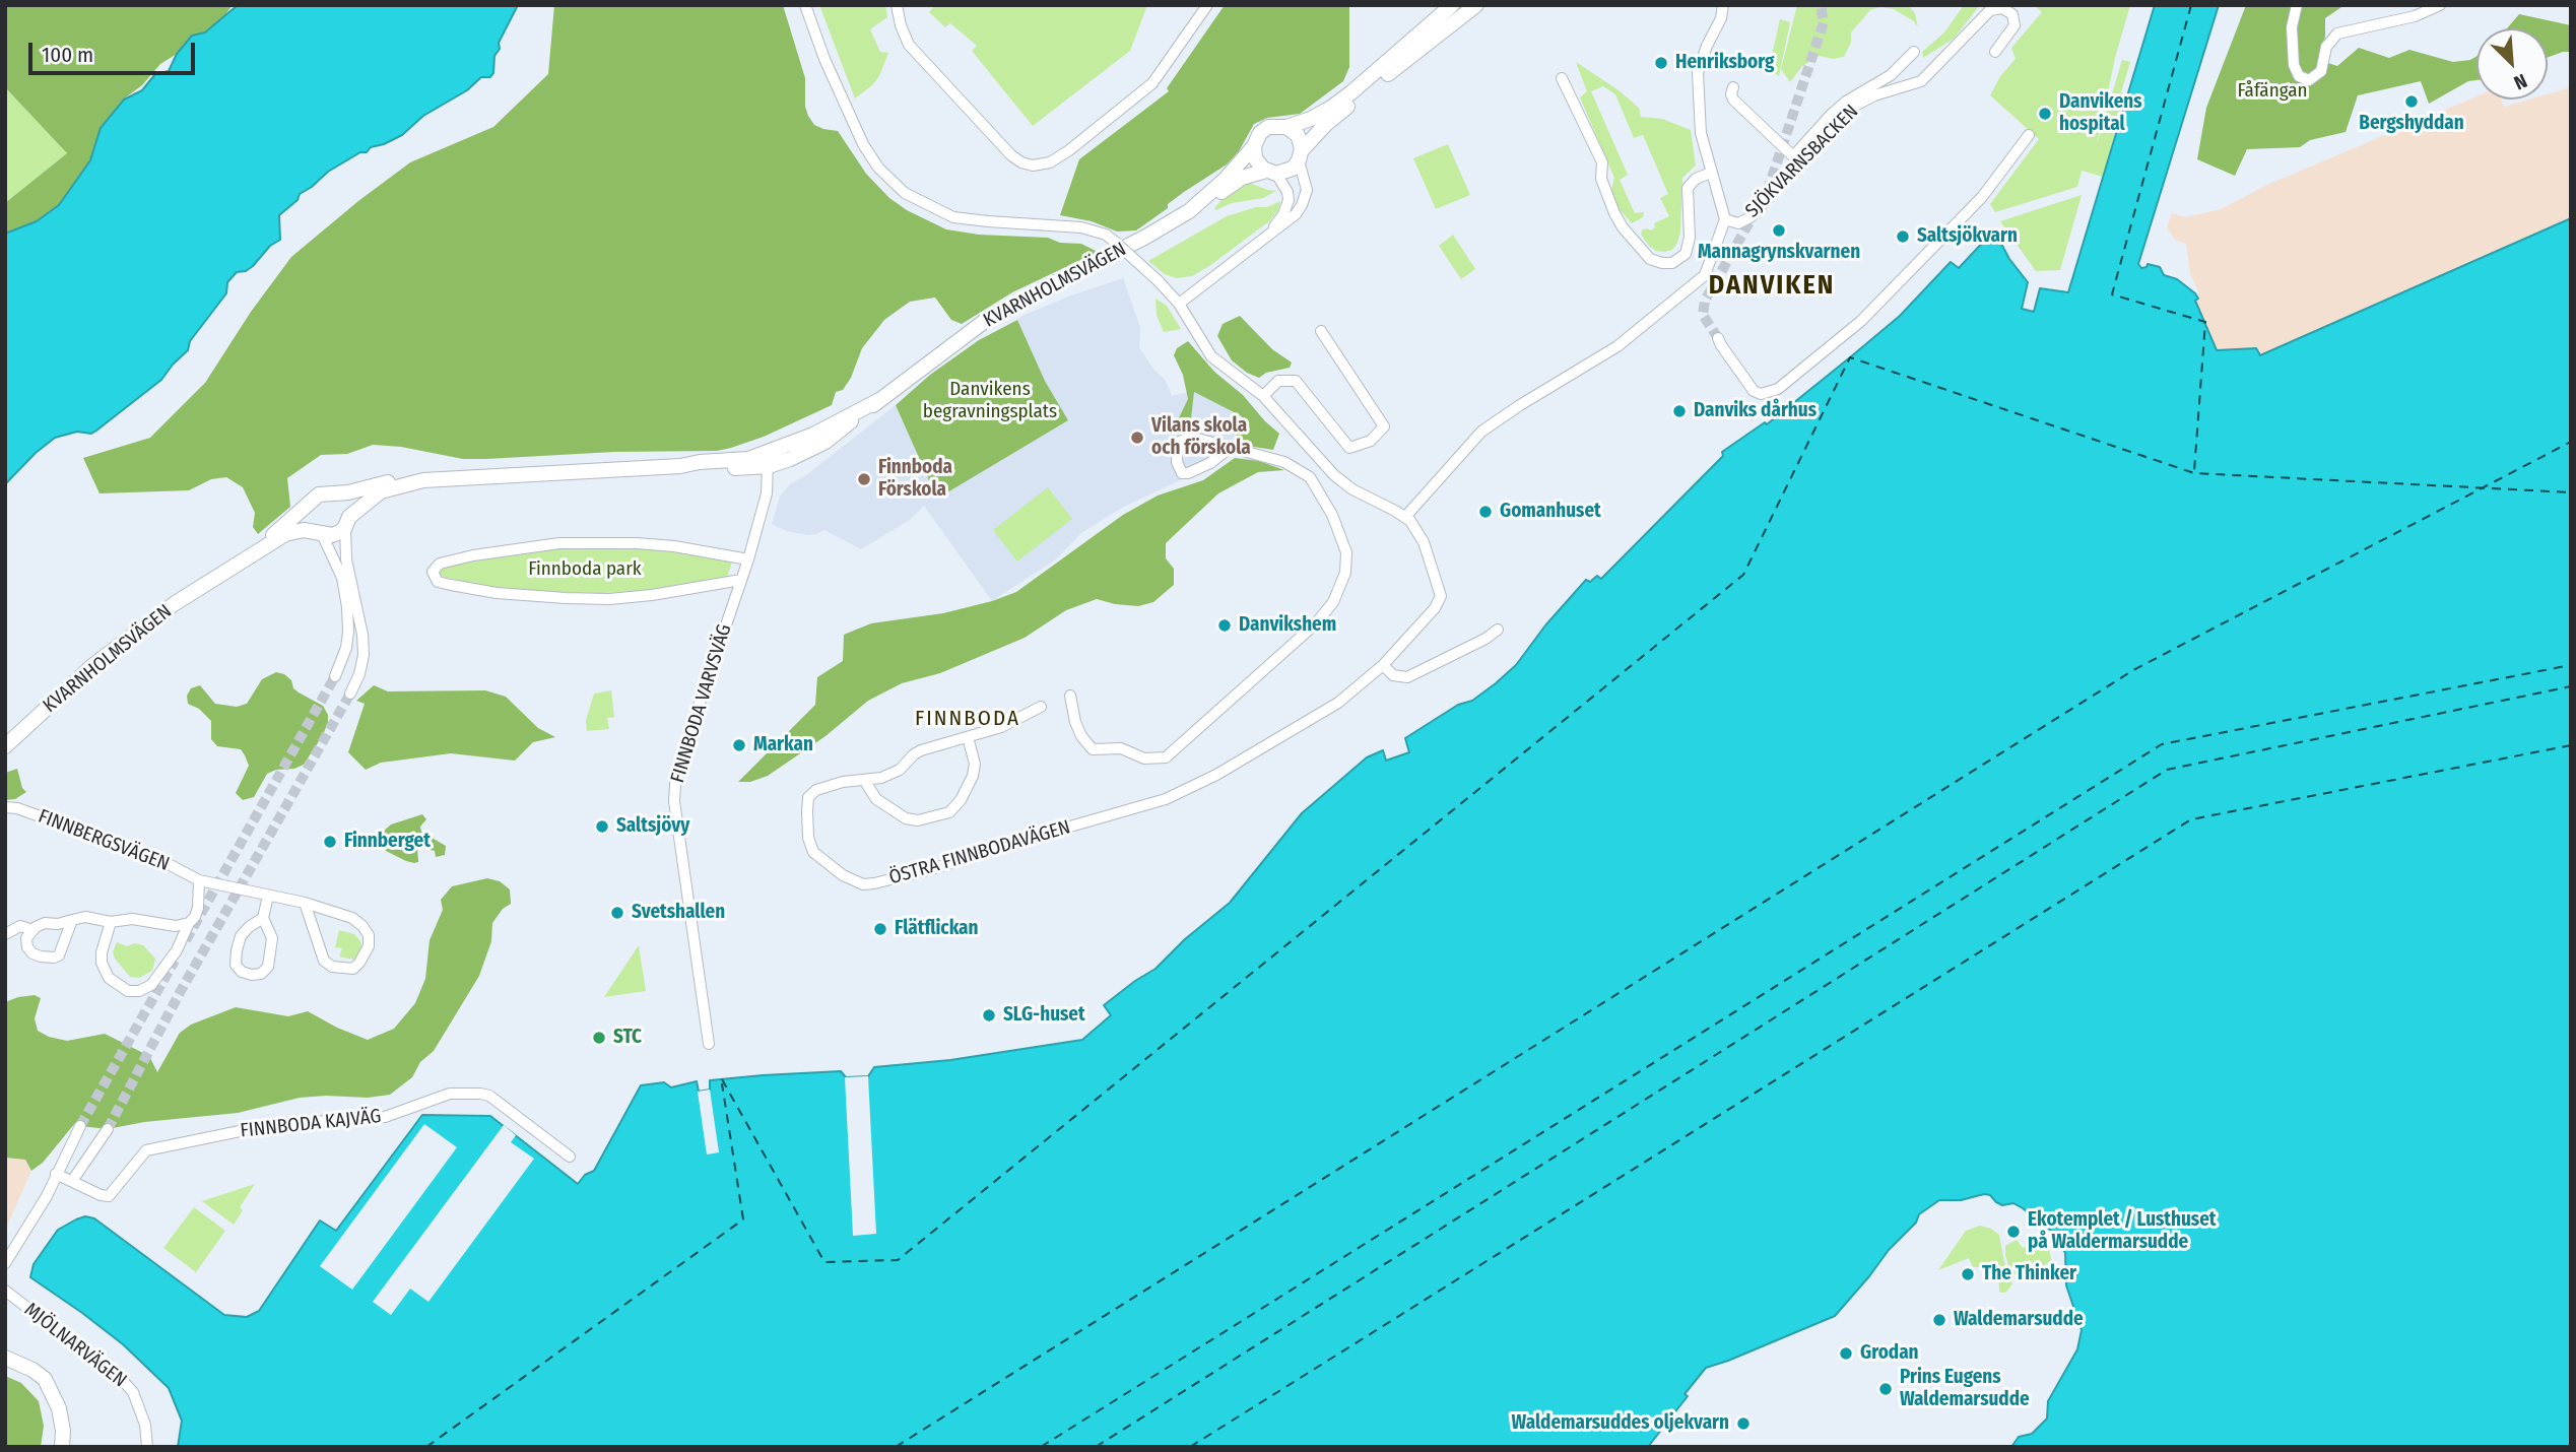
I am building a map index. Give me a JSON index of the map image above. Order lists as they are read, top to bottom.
{
  "streets": {
    "street": [
      "SJÖKVARNSBACKEN",
      "KVARNHOLMSVÄGEN",
      "FINNBODA VARVSVÄG",
      "FINNBERGSVÄGEN",
      "ÖSTRA FINNBODAVÄGEN",
      "FINNBODA KAJVÄG",
      "MJÖLNARVÄGEN"
    ]
  },
  "crossings": [
    ["KVARNHOLMSVÄGEN", "FINNBODA VARVSVÄG"]
  ],
  "districts": ["DANVIKEN", "FINNBODA"],
  "parks": ["Fåfängan", "Danvikens begravningsplats", "Finnboda park"],
  "places": [
    "Henriksborg",
    "Bergshyddan",
    "Danvikens hospital",
    "Mannagrynskvarnen",
    "Saltsjökvarn",
    "Danviks dårhus",
    "Vilans skola och förskola",
    "Finnboda Förskola",
    "Gomanhuset",
    "Danvikshem",
    "Markan",
    "Saltsjövy",
    "Finnberget",
    "Svetshallen",
    "Flätflickan",
    "SLG-huset",
    "STC",
    "Ekotemplet / Lusthuset på Waldermarsudde",
    "The Thinker",
    "Waldemarsudde",
    "Grodan",
    "Prins Eugens Waldemarsudde",
    "Waldemarsuddes oljekvarn"
  ],
  "scale_bar": "100 m",
  "north": "bottom right"
}
